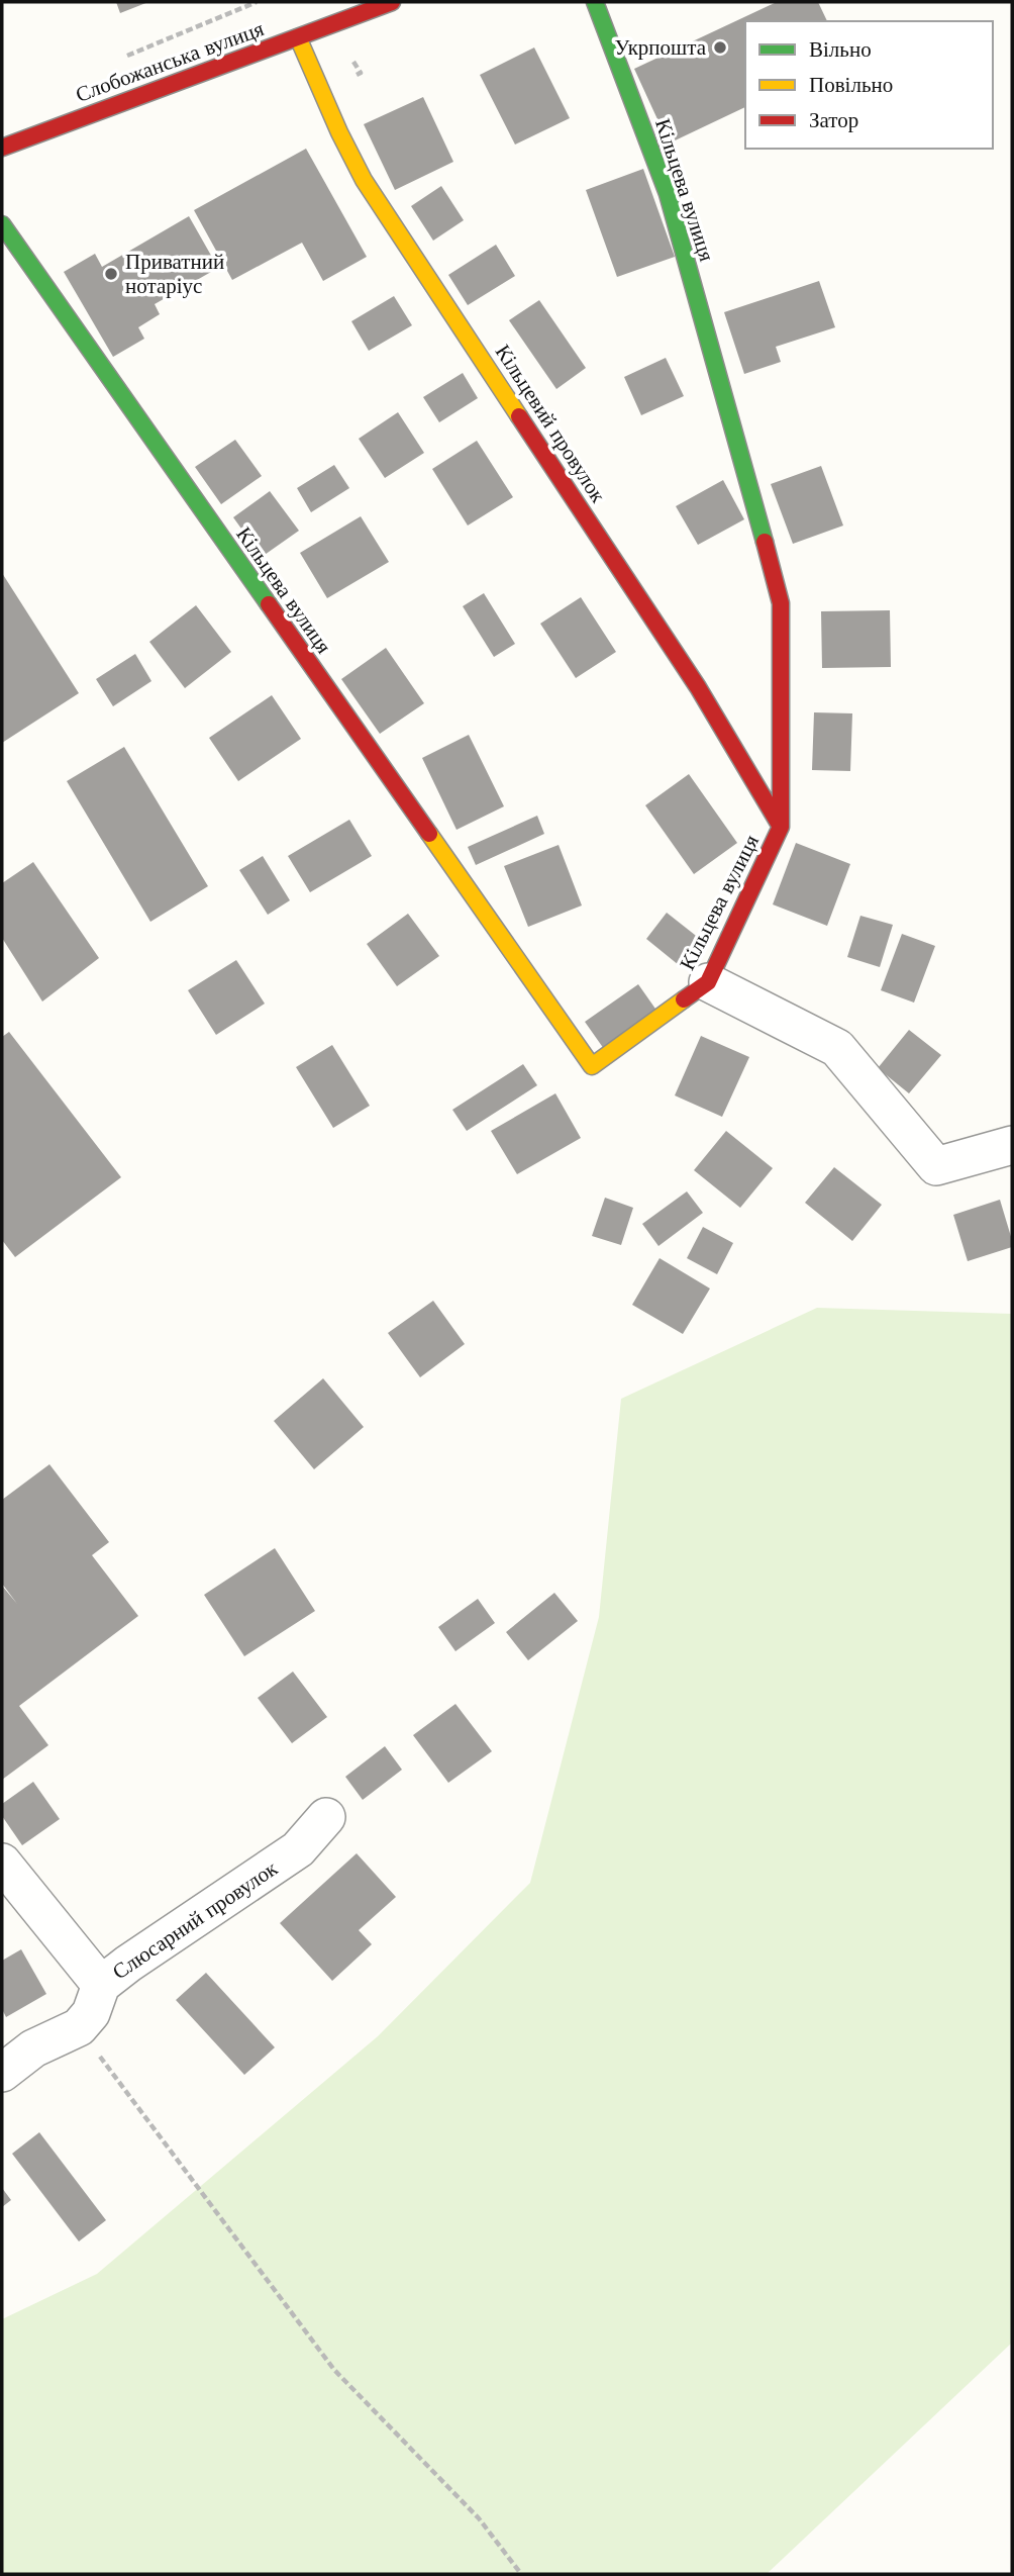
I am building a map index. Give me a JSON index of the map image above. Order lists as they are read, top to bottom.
{
  "streets": {
    "street": [
      "Слобожанська вулиця",
      "Кільцева вулиця",
      "Кільцевий провулок",
      "Слюсарний провулок"
    ]
  },
  "crossings": [
    ["Слобожанська вулиця", "Кільцевий провулок"],
    ["Кільцева вулиця", "Кільцевий провулок"]
  ],
  "places": ["Укрпошта", "Приватний нотаріус"],
  "legend": ["Вільно", "Повільно", "Затор"]
}
